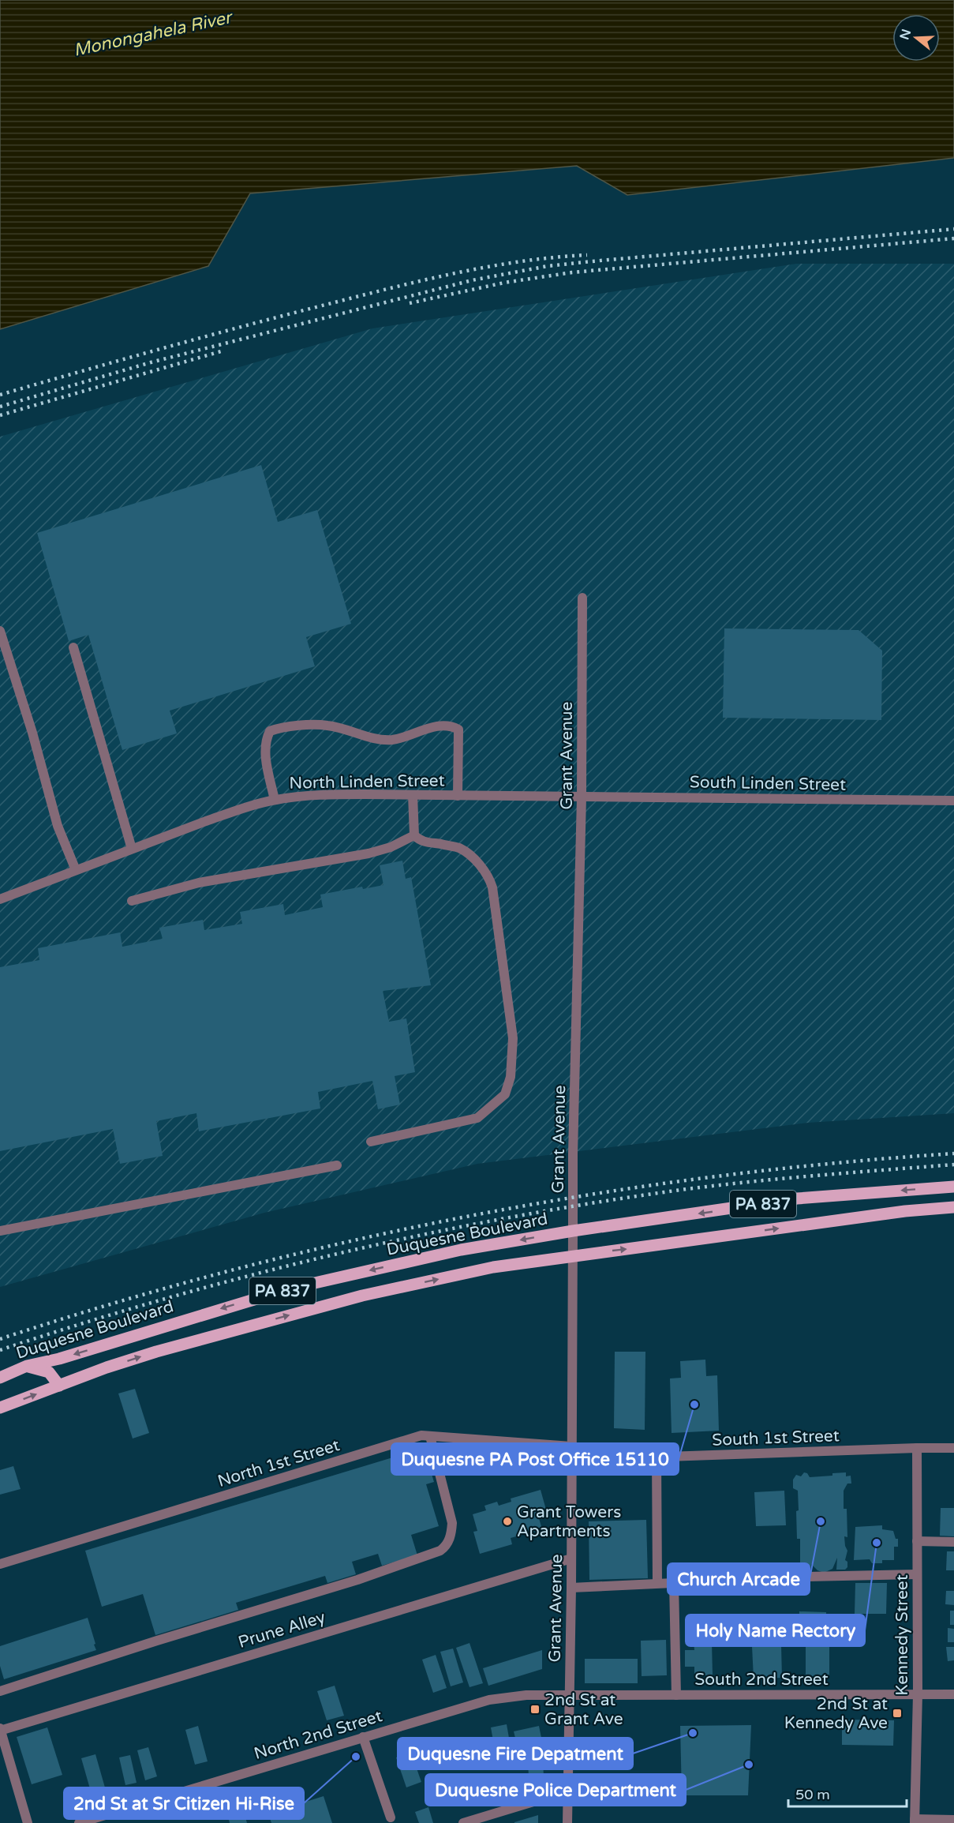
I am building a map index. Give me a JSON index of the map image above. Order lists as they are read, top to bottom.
{
  "streets": {
    "main road": ["PA 837", "Duquesne Boulevard"],
    "street": [
      "Grant Avenue",
      "North Linden Street",
      "South Linden Street",
      "South 1st Street",
      "North 1st Street",
      "Prune Alley",
      "Kennedy Street",
      "South 2nd Street",
      "North 2nd Street"
    ]
  },
  "crossings": [
    ["Grant Avenue", "North Linden Street"],
    ["Grant Avenue", "South Linden Street"],
    ["Grant Avenue", "PA 837"],
    ["Grant Avenue", "Duquesne Boulevard"],
    ["Grant Avenue", "South 1st Street"],
    ["Grant Avenue", "North 1st Street"],
    ["Grant Avenue", "Prune Alley"],
    ["Grant Avenue", "South 2nd Street"],
    ["Grant Avenue", "North 2nd Street"],
    ["North Linden Street", "South Linden Street"],
    ["South 1st Street", "North 1st Street"],
    ["South 1st Street", "Kennedy Street"],
    ["Kennedy Street", "South 2nd Street"],
    ["South 2nd Street", "North 2nd Street"]
  ],
  "water": ["Monongahela River"],
  "places": {
    "other": [
      "Duquesne PA Post Office 15110",
      "Grant Towers Apartments",
      "Church Arcade",
      "Holy Name Rectory",
      "Duquesne Fire Depatment",
      "2nd St at Sr Citizen Hi-Rise",
      "Duquesne Police Department"
    ],
    "transit": ["2nd St at Grant Ave", "2nd St at Kennedy Ave"]
  },
  "scale_bar": "50 m",
  "north": "left"
}
